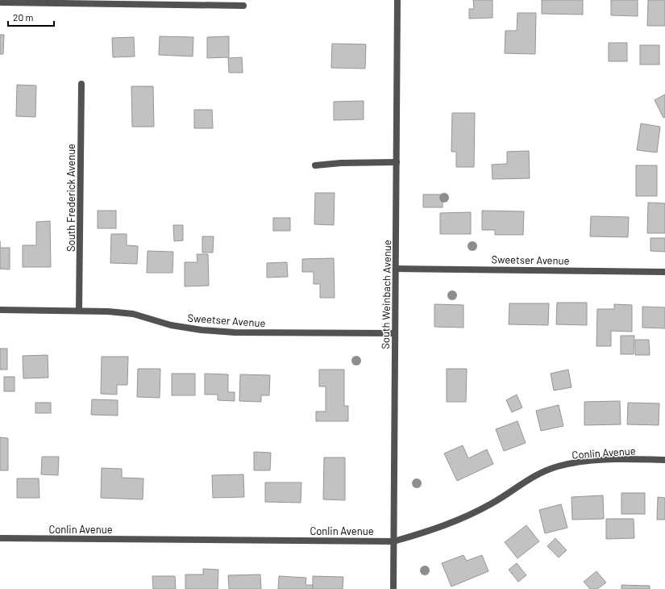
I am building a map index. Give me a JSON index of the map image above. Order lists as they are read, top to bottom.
{
  "streets": {
    "street": [
      "South Frederick Avenue",
      "Sweetser Avenue",
      "South Weinbach Avenue",
      "Conlin Avenue"
    ]
  },
  "crossings": [
    ["South Frederick Avenue", "Sweetser Avenue"],
    ["Sweetser Avenue", "South Weinbach Avenue"],
    ["South Weinbach Avenue", "Conlin Avenue"]
  ],
  "scale_bar": "20 m"
}
